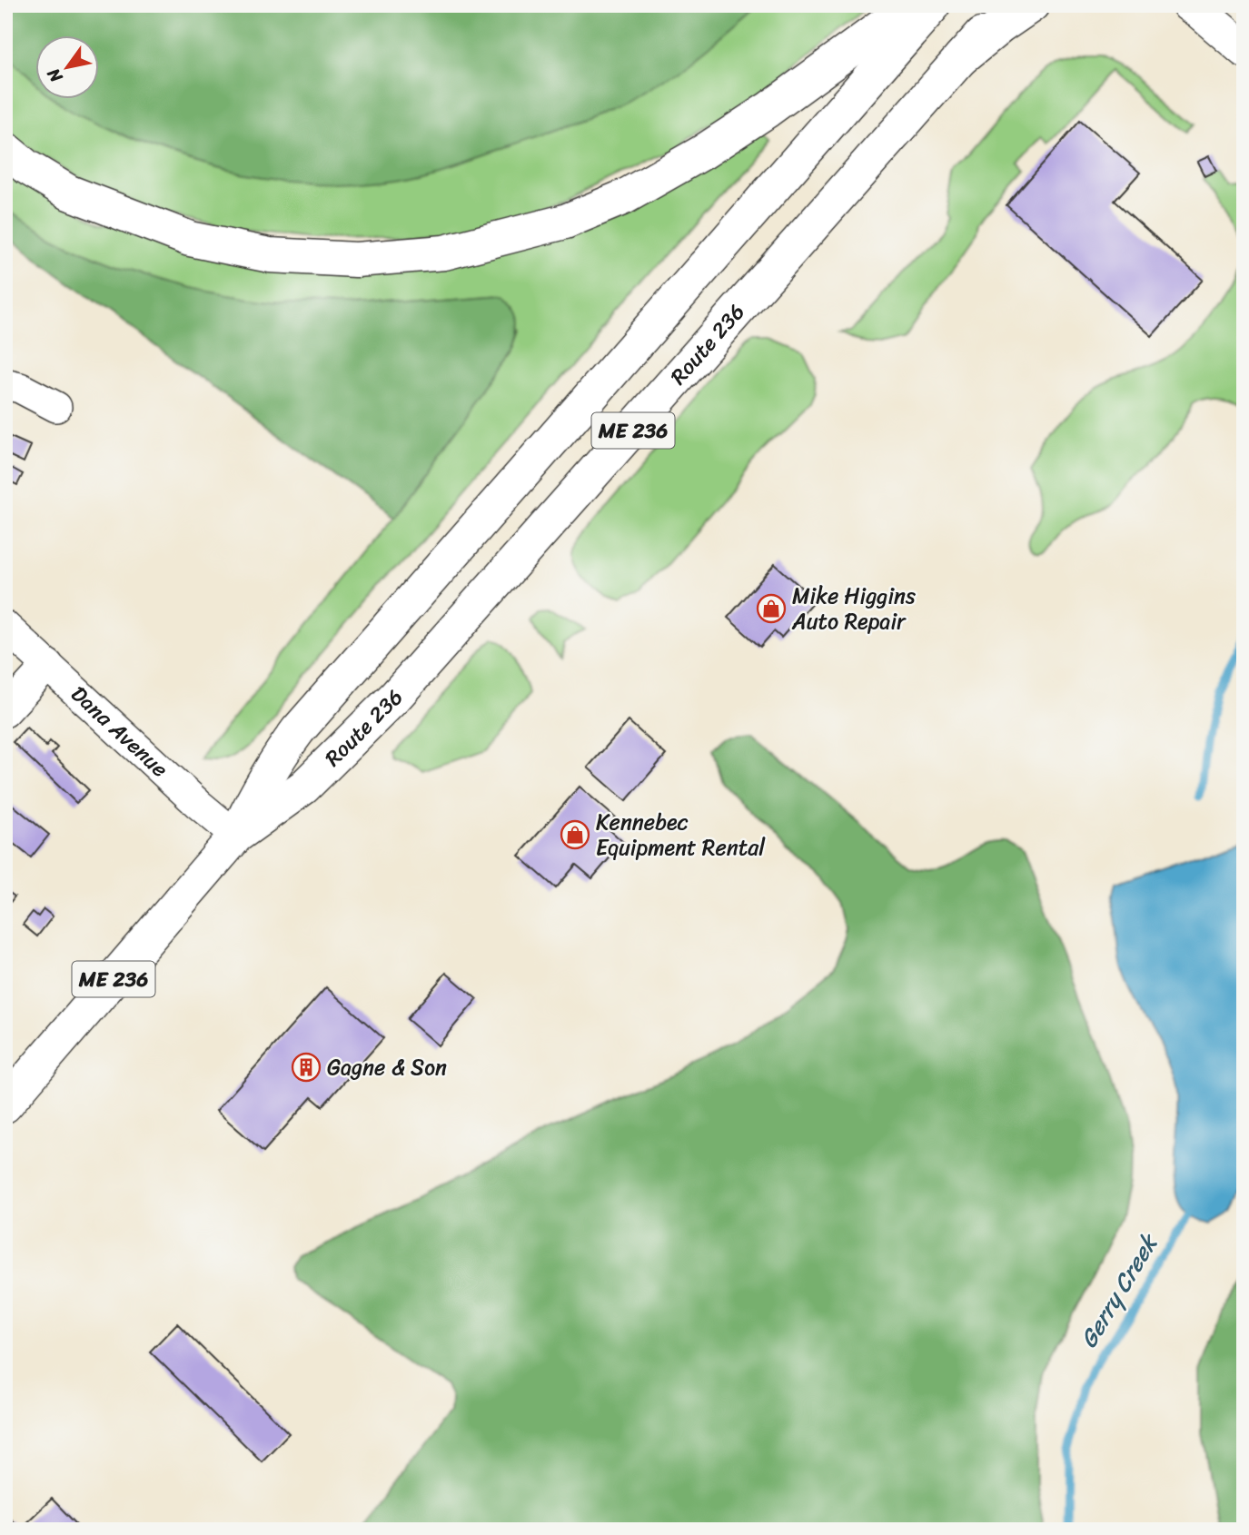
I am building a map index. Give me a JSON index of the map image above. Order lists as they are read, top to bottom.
{
  "streets": {
    "main road": ["Route 236", "ME 236"],
    "street": ["Dana Avenue"]
  },
  "crossings": [
    ["Route 236", "Dana Avenue"]
  ],
  "water": ["Gerry Creek"],
  "places": {
    "shop": ["Mike Higgins Auto Repair", "Kennebec Equipment Rental"],
    "building": ["Gagne & Son"]
  },
  "north": "bottom left"
}
